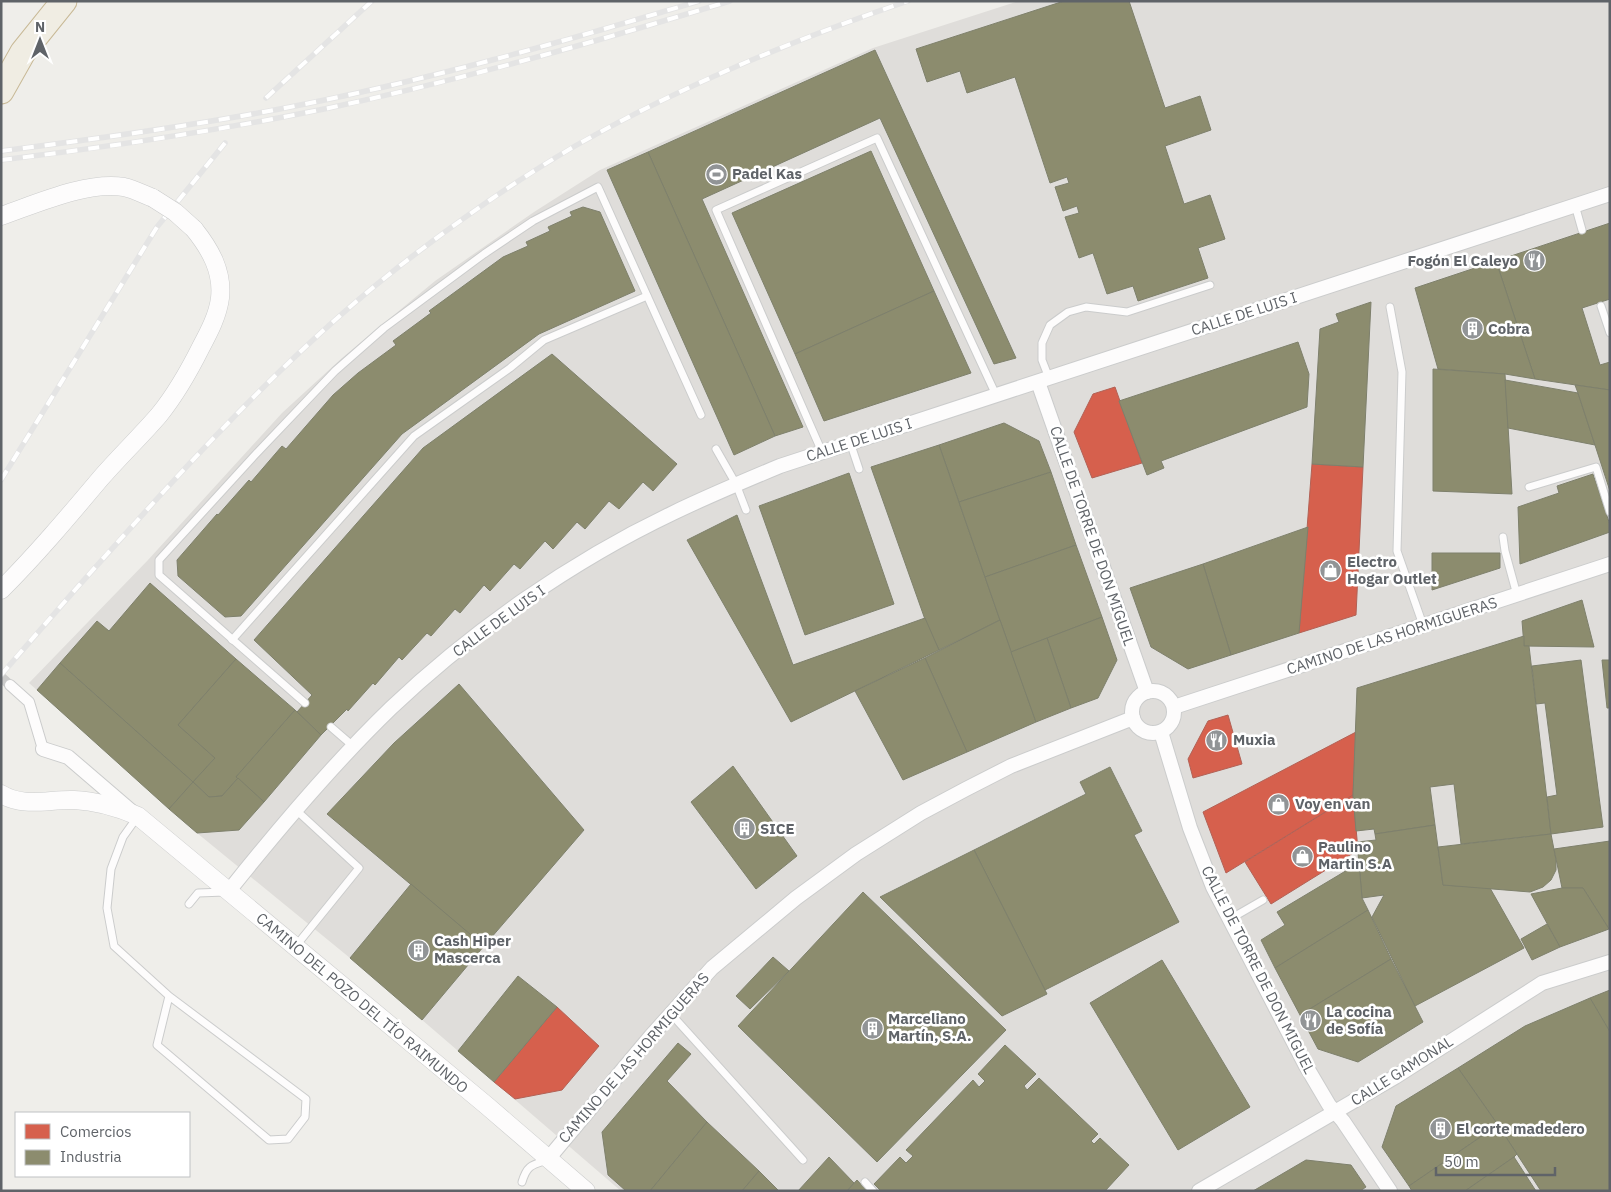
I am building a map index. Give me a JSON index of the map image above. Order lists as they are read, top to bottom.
{
  "streets": {
    "street": [
      "CALLE DE LUIS I",
      "CALLE DE TORRE DE DON MIGUEL",
      "CAMINO DE LAS HORMIGUERAS",
      "CAMINO DEL POZO DEL TÍO RAIMUNDO",
      "CALLE GAMONAL"
    ]
  },
  "crossings": [
    ["CALLE DE LUIS I", "CALLE DE TORRE DE DON MIGUEL"],
    ["CALLE DE LUIS I", "CAMINO DEL POZO DEL TÍO RAIMUNDO"],
    ["CALLE DE TORRE DE DON MIGUEL", "CAMINO DE LAS HORMIGUERAS"],
    ["CALLE DE TORRE DE DON MIGUEL", "CALLE GAMONAL"],
    ["CAMINO DE LAS HORMIGUERAS", "CAMINO DEL POZO DEL TÍO RAIMUNDO"]
  ],
  "places": {
    "sports": ["Padel Kas"],
    "restaurant": ["Fogón El Caleyo", "Muxia", "La cocina de Sofía"],
    "building": [
      "Cobra",
      "SICE",
      "Cash Hiper Mascerca",
      "Marceliano Martín, S.A.",
      "El corte madedero"
    ],
    "shop": ["Electro Hogar Outlet", "Voy en van", "Paulino Martin S.A"]
  },
  "legend": ["Comercios", "Industria"],
  "scale_bar": "50 m",
  "north": "top"
}
